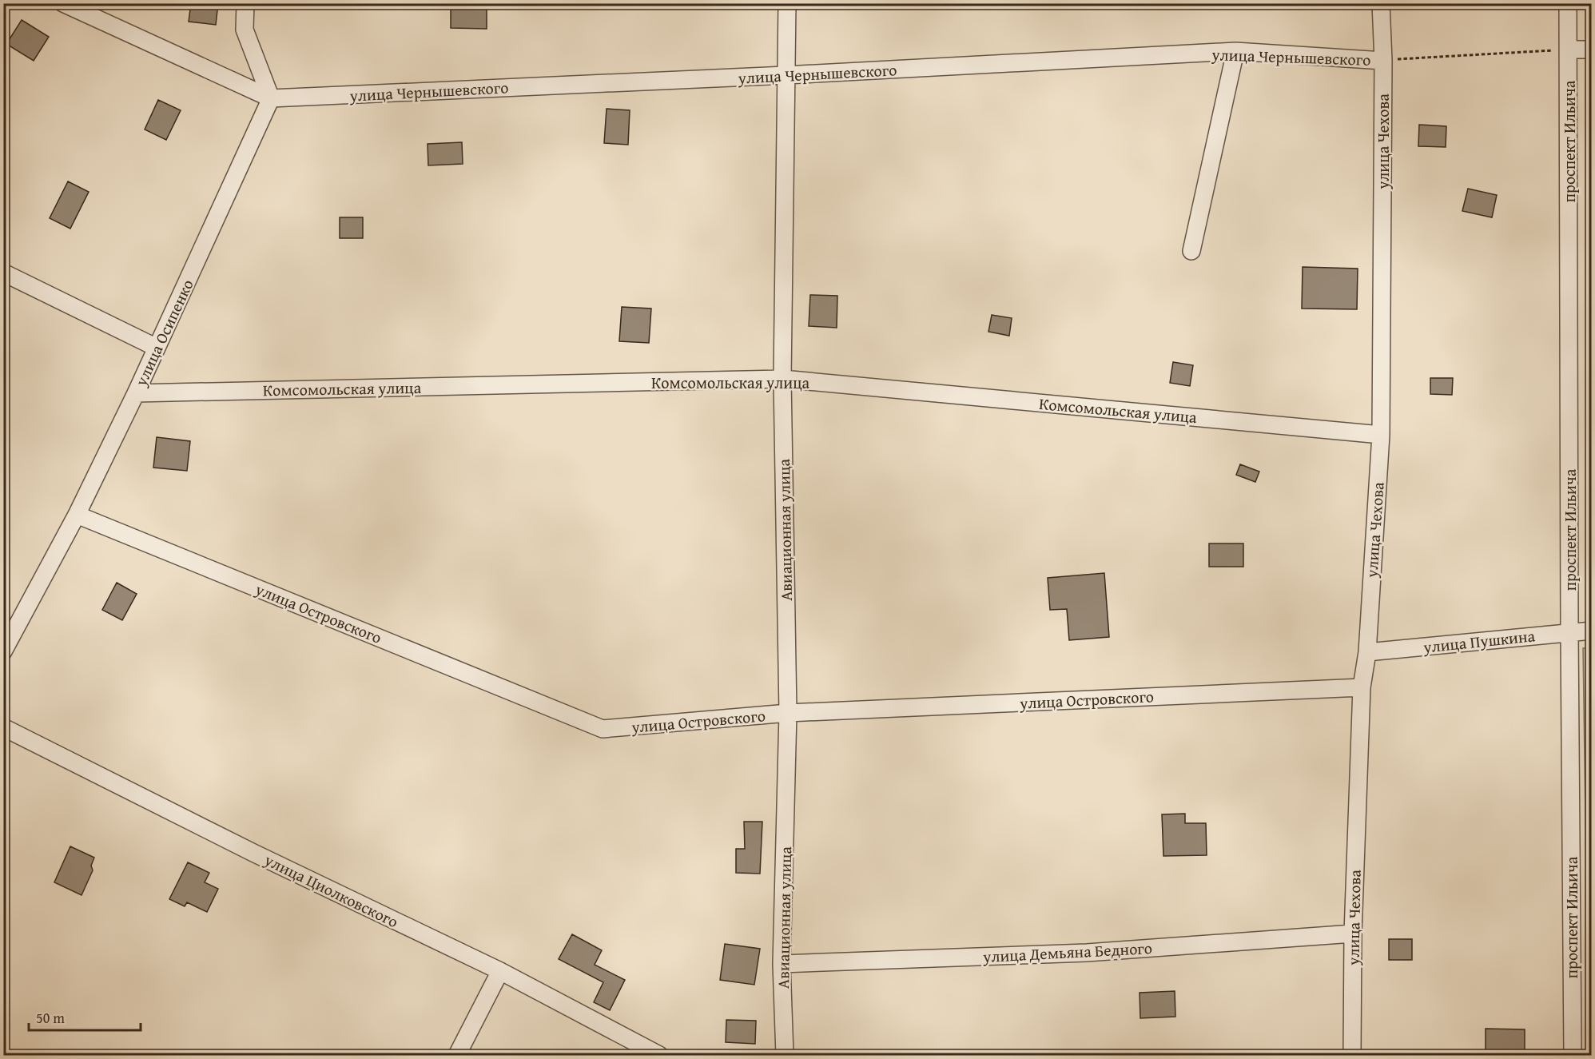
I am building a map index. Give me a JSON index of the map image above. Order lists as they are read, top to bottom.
{
  "streets": {
    "street": [
      "улица Чернышевского",
      "улица Чехова",
      "проспект Ильича",
      "улица Осипенко",
      "Комсомольская улица",
      "Авиационная улица",
      "улица Островского",
      "улица Пушкина",
      "улица Циолковского",
      "улица Демьяна Бедного"
    ]
  },
  "crossings": [
    ["улица Чернышевского", "улица Чехова"],
    ["улица Чернышевского", "проспект Ильича"],
    ["улица Чернышевского", "улица Осипенко"],
    ["улица Чернышевского", "Авиационная улица"],
    ["улица Чехова", "Комсомольская улица"],
    ["улица Чехова", "улица Островского"],
    ["улица Чехова", "улица Пушкина"],
    ["улица Чехова", "улица Демьяна Бедного"],
    ["проспект Ильича", "улица Пушкина"],
    ["улица Осипенко", "Комсомольская улица"],
    ["улица Осипенко", "улица Островского"],
    ["Комсомольская улица", "Авиационная улица"],
    ["Авиационная улица", "улица Островского"],
    ["Авиационная улица", "улица Демьяна Бедного"]
  ],
  "scale_bar": "50 m"
}
